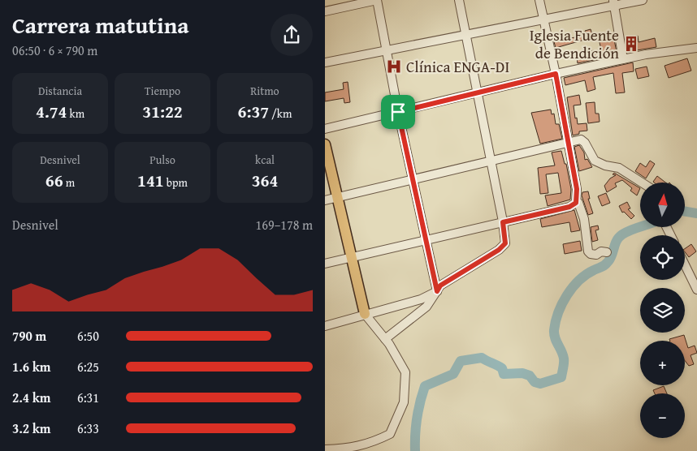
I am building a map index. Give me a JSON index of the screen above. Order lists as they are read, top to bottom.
{
  "places": {
    "building": ["Iglesia Fuente de Bendición"],
    "hospital": ["Clínica ENGA-DI"]
  },
  "north": "top",
  "page": {
    "heading": ["Carrera matutina", "06:50 · 6 × 790 m"],
    "stats": [
      ["Distancia", "4.74 km"],
      ["Tiempo", "31:22"],
      ["Ritmo", "6:37 /km"],
      ["Desnivel", "66 m"],
      ["Pulso", "141 bpm"],
      ["kcal", "364"]
    ],
    "map_buttons": ["+", "−"],
    "chart": ["Desnivel", "169–178 m"],
    "list": [
      {
        "name": "790 m",
        "note": "6:50"
      },
      {
        "name": "1.6 km",
        "note": "6:25"
      },
      {
        "name": "2.4 km",
        "note": "6:31"
      },
      {
        "name": "3.2 km",
        "note": "6:33"
      }
    ]
  }
}
